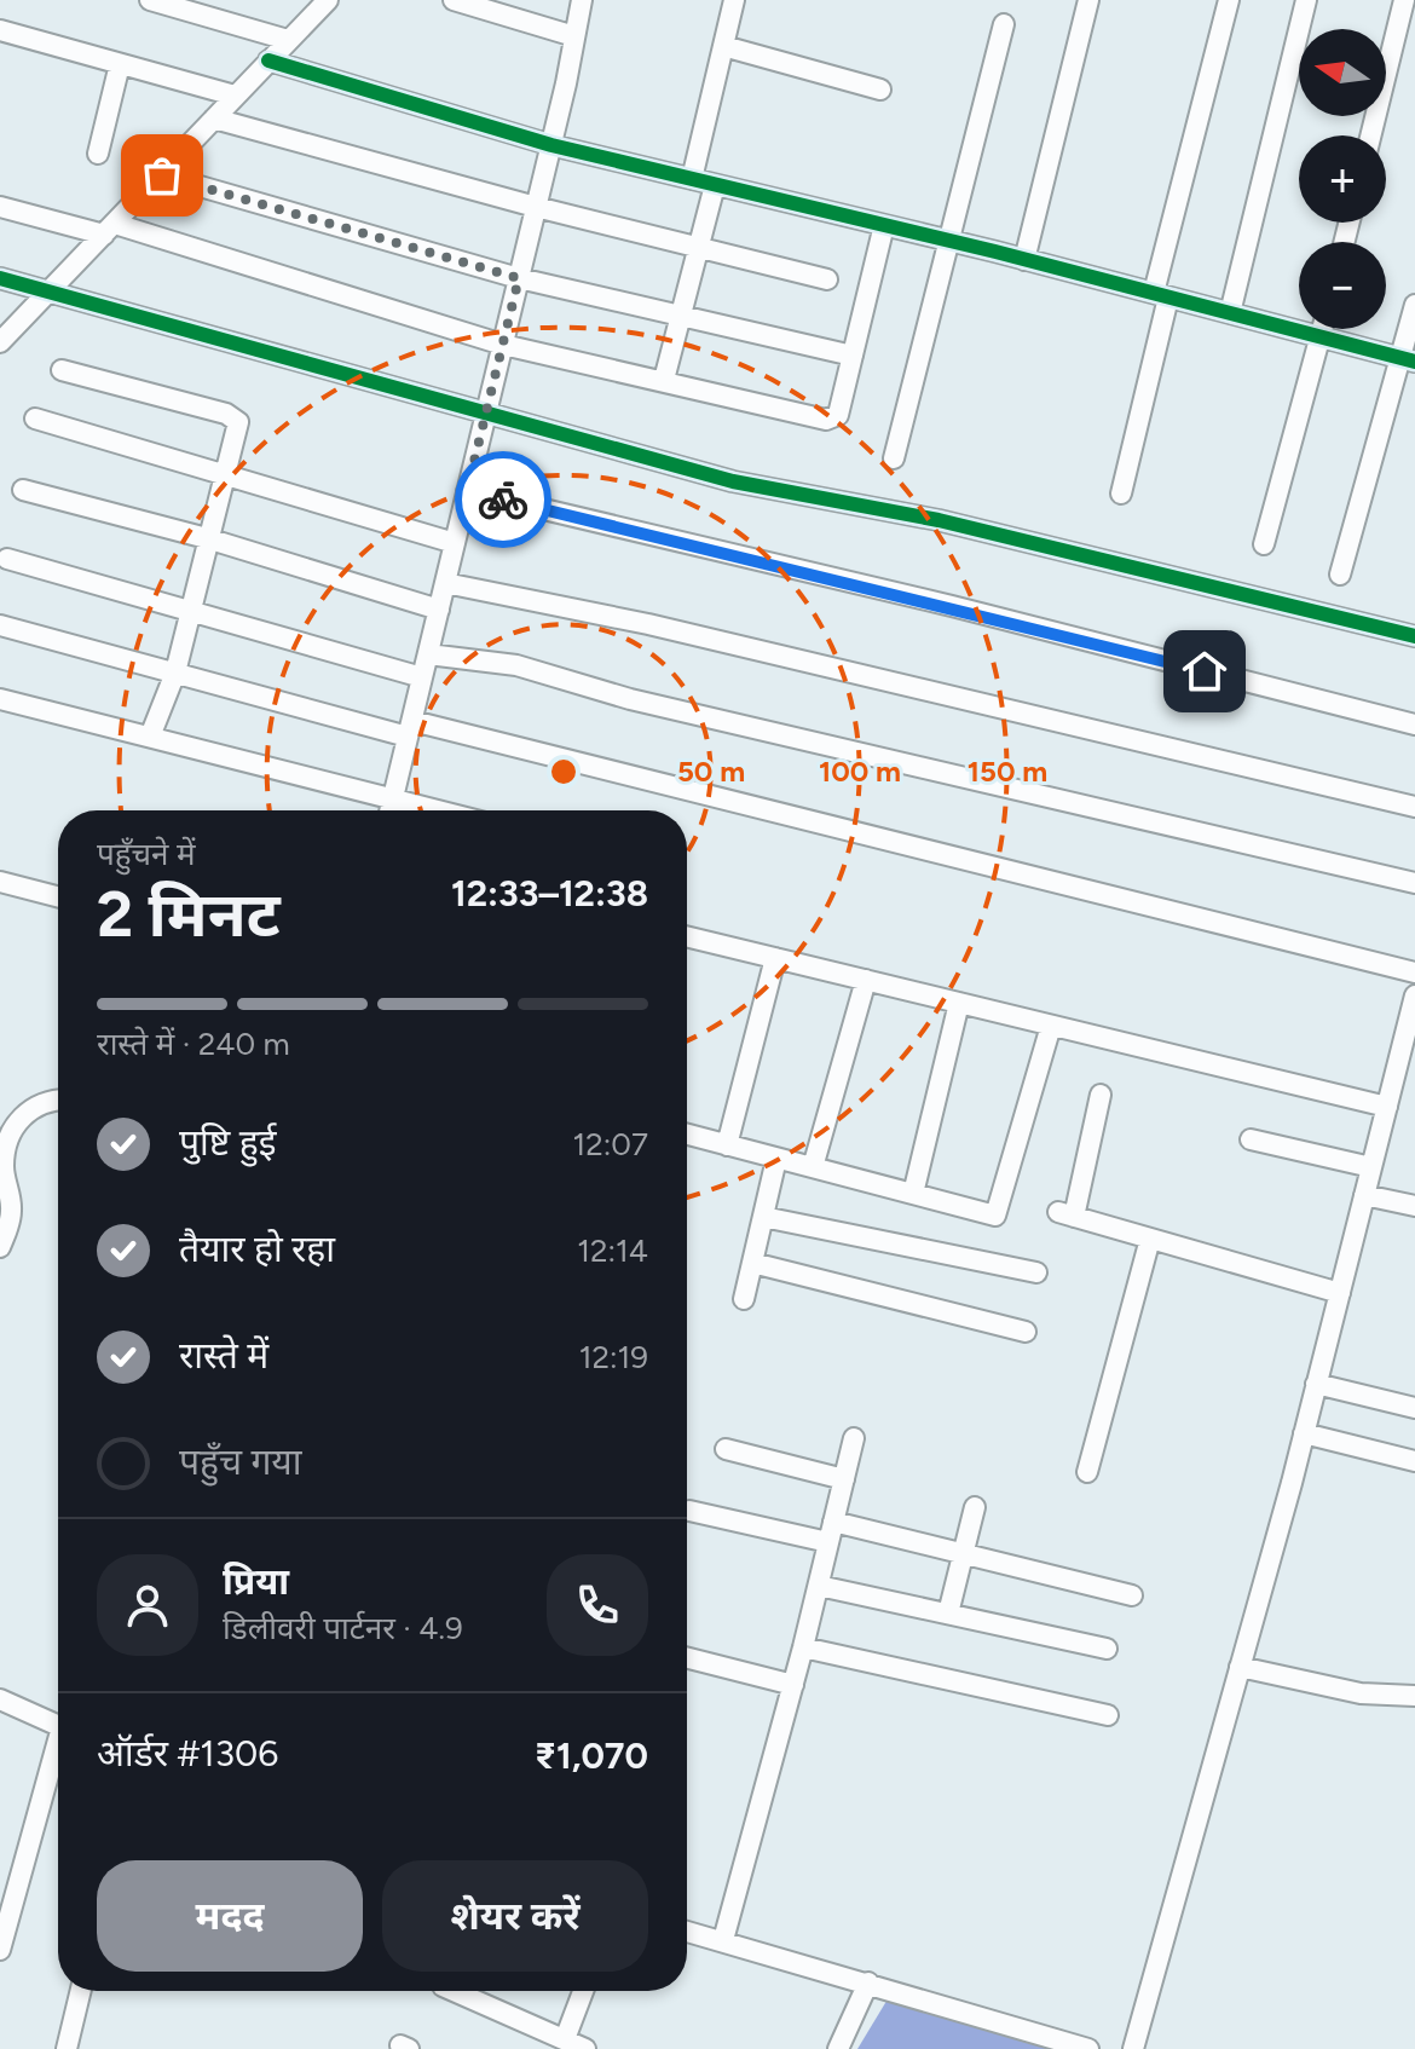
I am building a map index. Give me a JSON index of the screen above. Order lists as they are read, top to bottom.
{
  "north": "left",
  "page": {
    "map_buttons": ["+", "−"],
    "heading": ["2 मिनट", "पहुँचने में", "12:33–12:38"],
    "panel": [
      "प्रिया",
      "डिलीवरी पार्टनर · 4.9",
      "ऑर्डर #1306",
      "₹1,070"
    ],
    "bar": "रास्ते में · 240 m",
    "list": [
      ["पुष्टि हुई", "12:07"],
      ["तैयार हो रहा", "12:14"],
      ["रास्ते में", "12:19"],
      "पहुँच गया"
    ],
    "buttons": ["मदद", "शेयर करें"]
  },
  "rings": ["50 m", "100 m", "150 m"]
}
